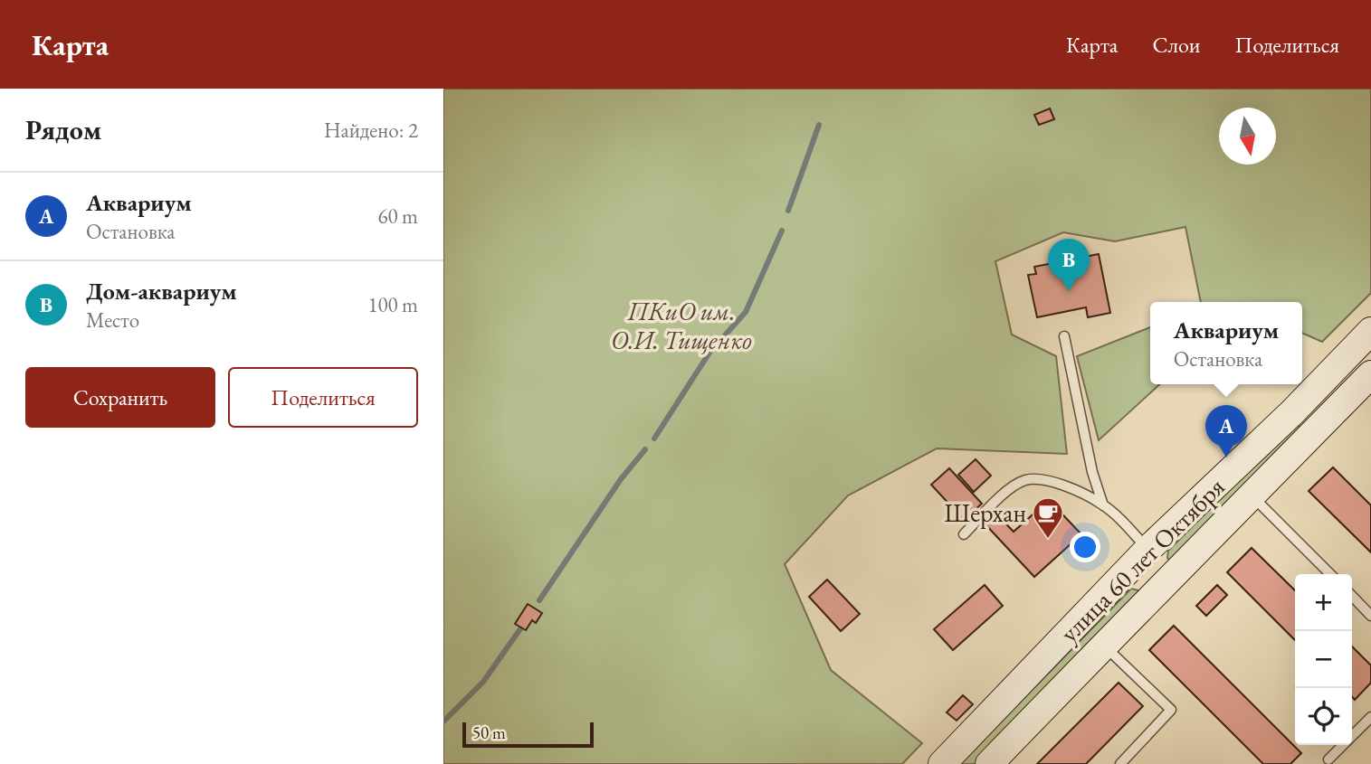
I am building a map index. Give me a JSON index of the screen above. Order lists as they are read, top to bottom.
{
  "streets": {
    "main road": ["улица 60 лет Октября"]
  },
  "parks": ["ПКиО им. О.И. Тищенко"],
  "places": {
    "cafe": ["Шерхан"]
  },
  "scale_bar": "50 m",
  "north": "bottom",
  "page": {
    "header": "Карта",
    "nav": ["Карта", "Слои", "Поделиться"],
    "heading": ["Рядом", "Найдено: 2"],
    "list": [
      {
        "mark": "A",
        "name": "Аквариум",
        "note": "Остановка",
        "value": "60 m"
      },
      {
        "mark": "B",
        "name": "Дом-аквариум",
        "note": "Место",
        "value": "100 m"
      }
    ],
    "pins": ["B", "A"],
    "popup": ["Аквариум", "Остановка"],
    "buttons": ["Сохранить", "Поделиться"],
    "map_buttons": ["+", "−"],
    "scale": "50 m"
  }
}
